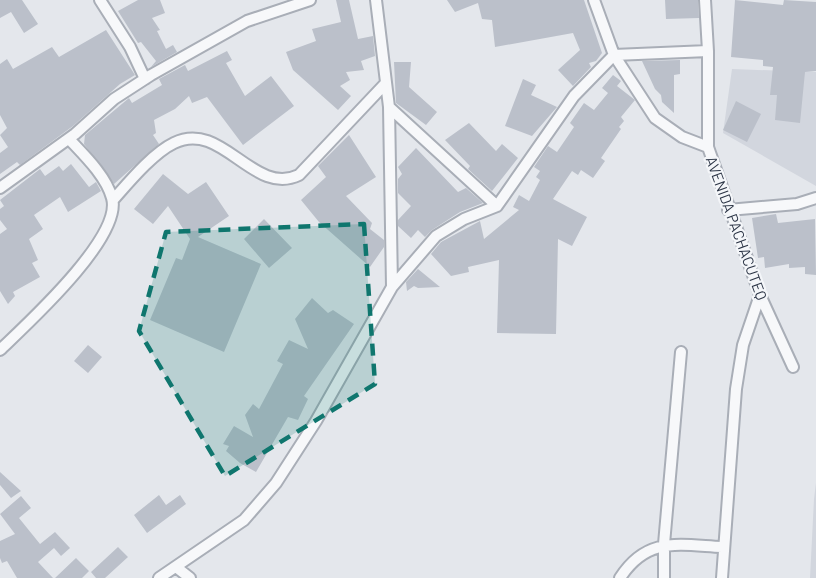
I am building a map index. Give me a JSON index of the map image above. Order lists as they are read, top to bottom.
{
  "streets": {
    "street": ["AVENIDA PACHACUTEQ"]
  }
}
